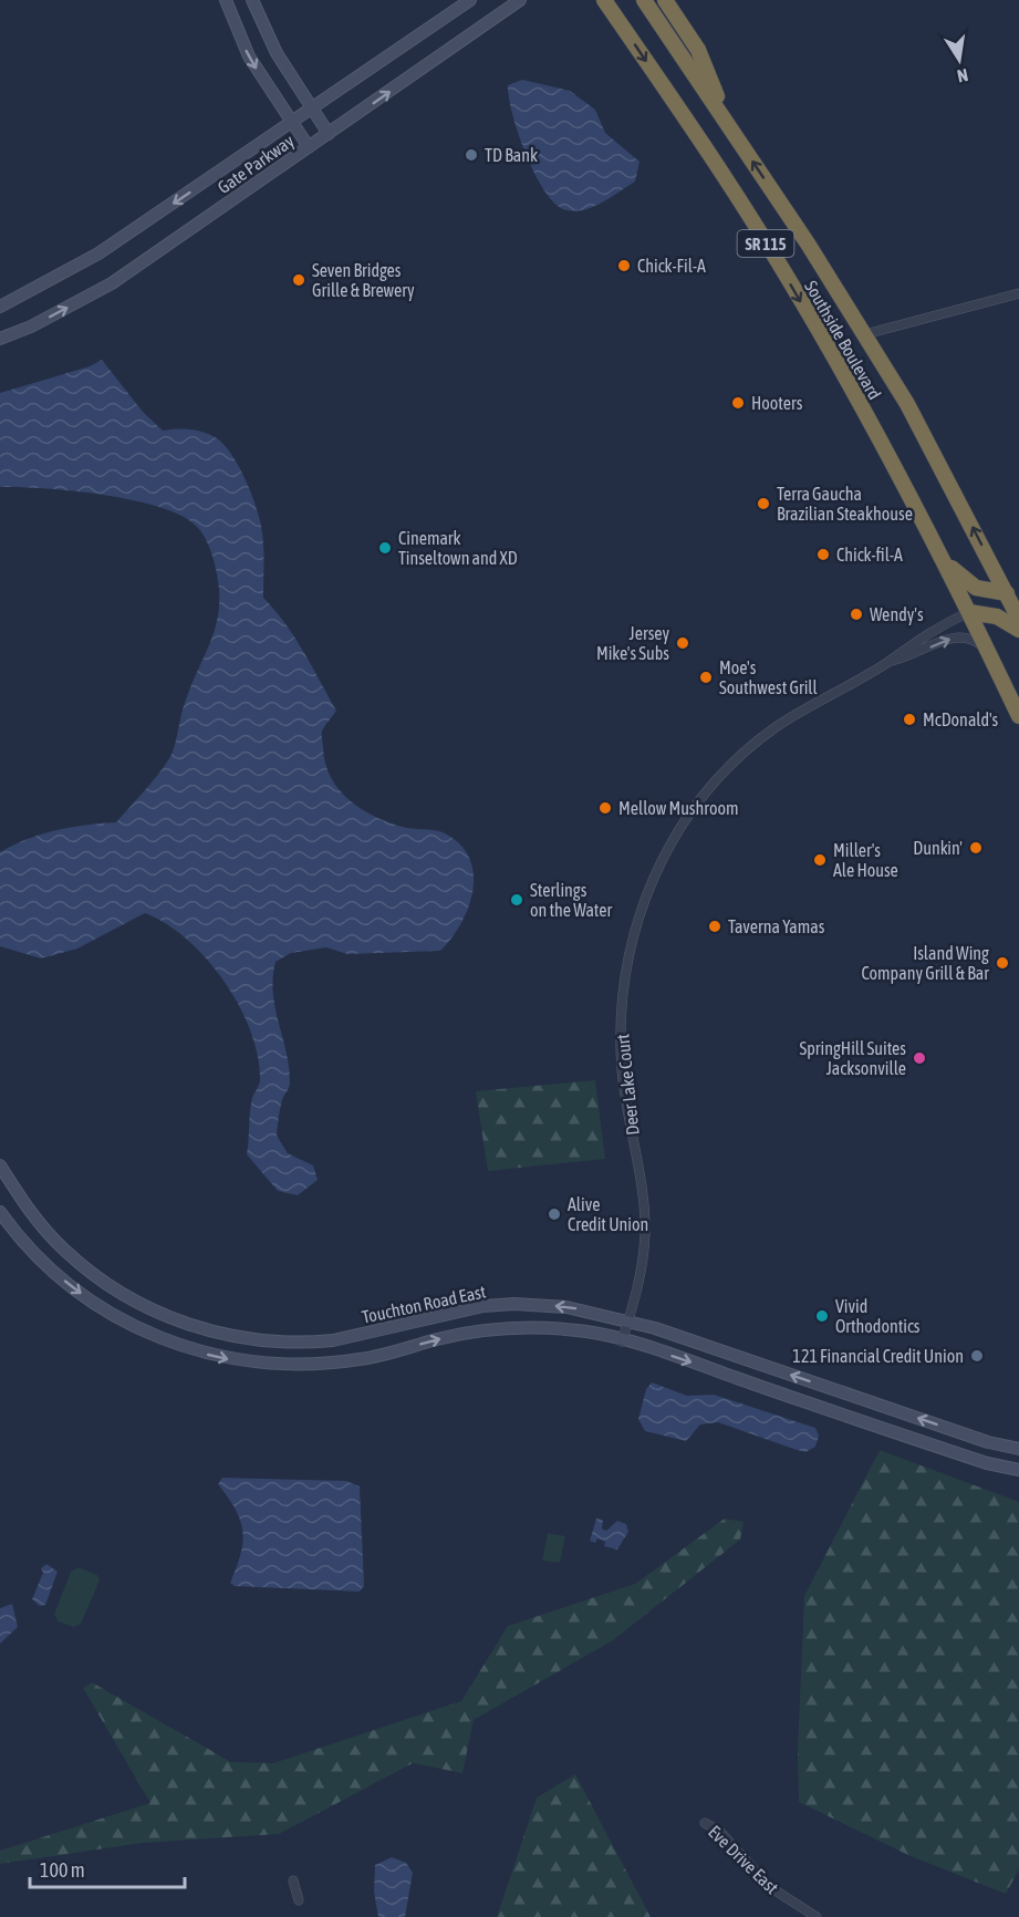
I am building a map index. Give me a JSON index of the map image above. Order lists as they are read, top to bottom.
{
  "streets": {
    "highway": ["SR 115", "Southside Boulevard"],
    "street": [
      "Gate Parkway",
      "Deer Lake Court",
      "Touchton Road East",
      "Eve Drive East"
    ]
  },
  "crossings": [
    ["Southside Boulevard", "Deer Lake Court"],
    ["Deer Lake Court", "Touchton Road East"]
  ],
  "places": [
    "TD Bank",
    "Chick-Fil-A",
    "Seven Bridges Grille & Brewery",
    "Hooters",
    "Terra Gaucha Brazilian Steakhouse",
    "Cinemark Tinseltown and XD",
    "Chick-fil-A",
    "Wendy's",
    "Jersey Mike's Subs",
    "Moe's Southwest Grill",
    "McDonald's",
    "Mellow Mushroom",
    "Dunkin'",
    "Miller's Ale House",
    "Sterlings on the Water",
    "Taverna Yamas",
    "Island Wing Company Grill & Bar",
    "SpringHill Suites Jacksonville",
    "Alive Credit Union",
    "Vivid Orthodontics",
    "121 Financial Credit Union"
  ],
  "scale_bar": "100 m",
  "north": "bottom"
}
